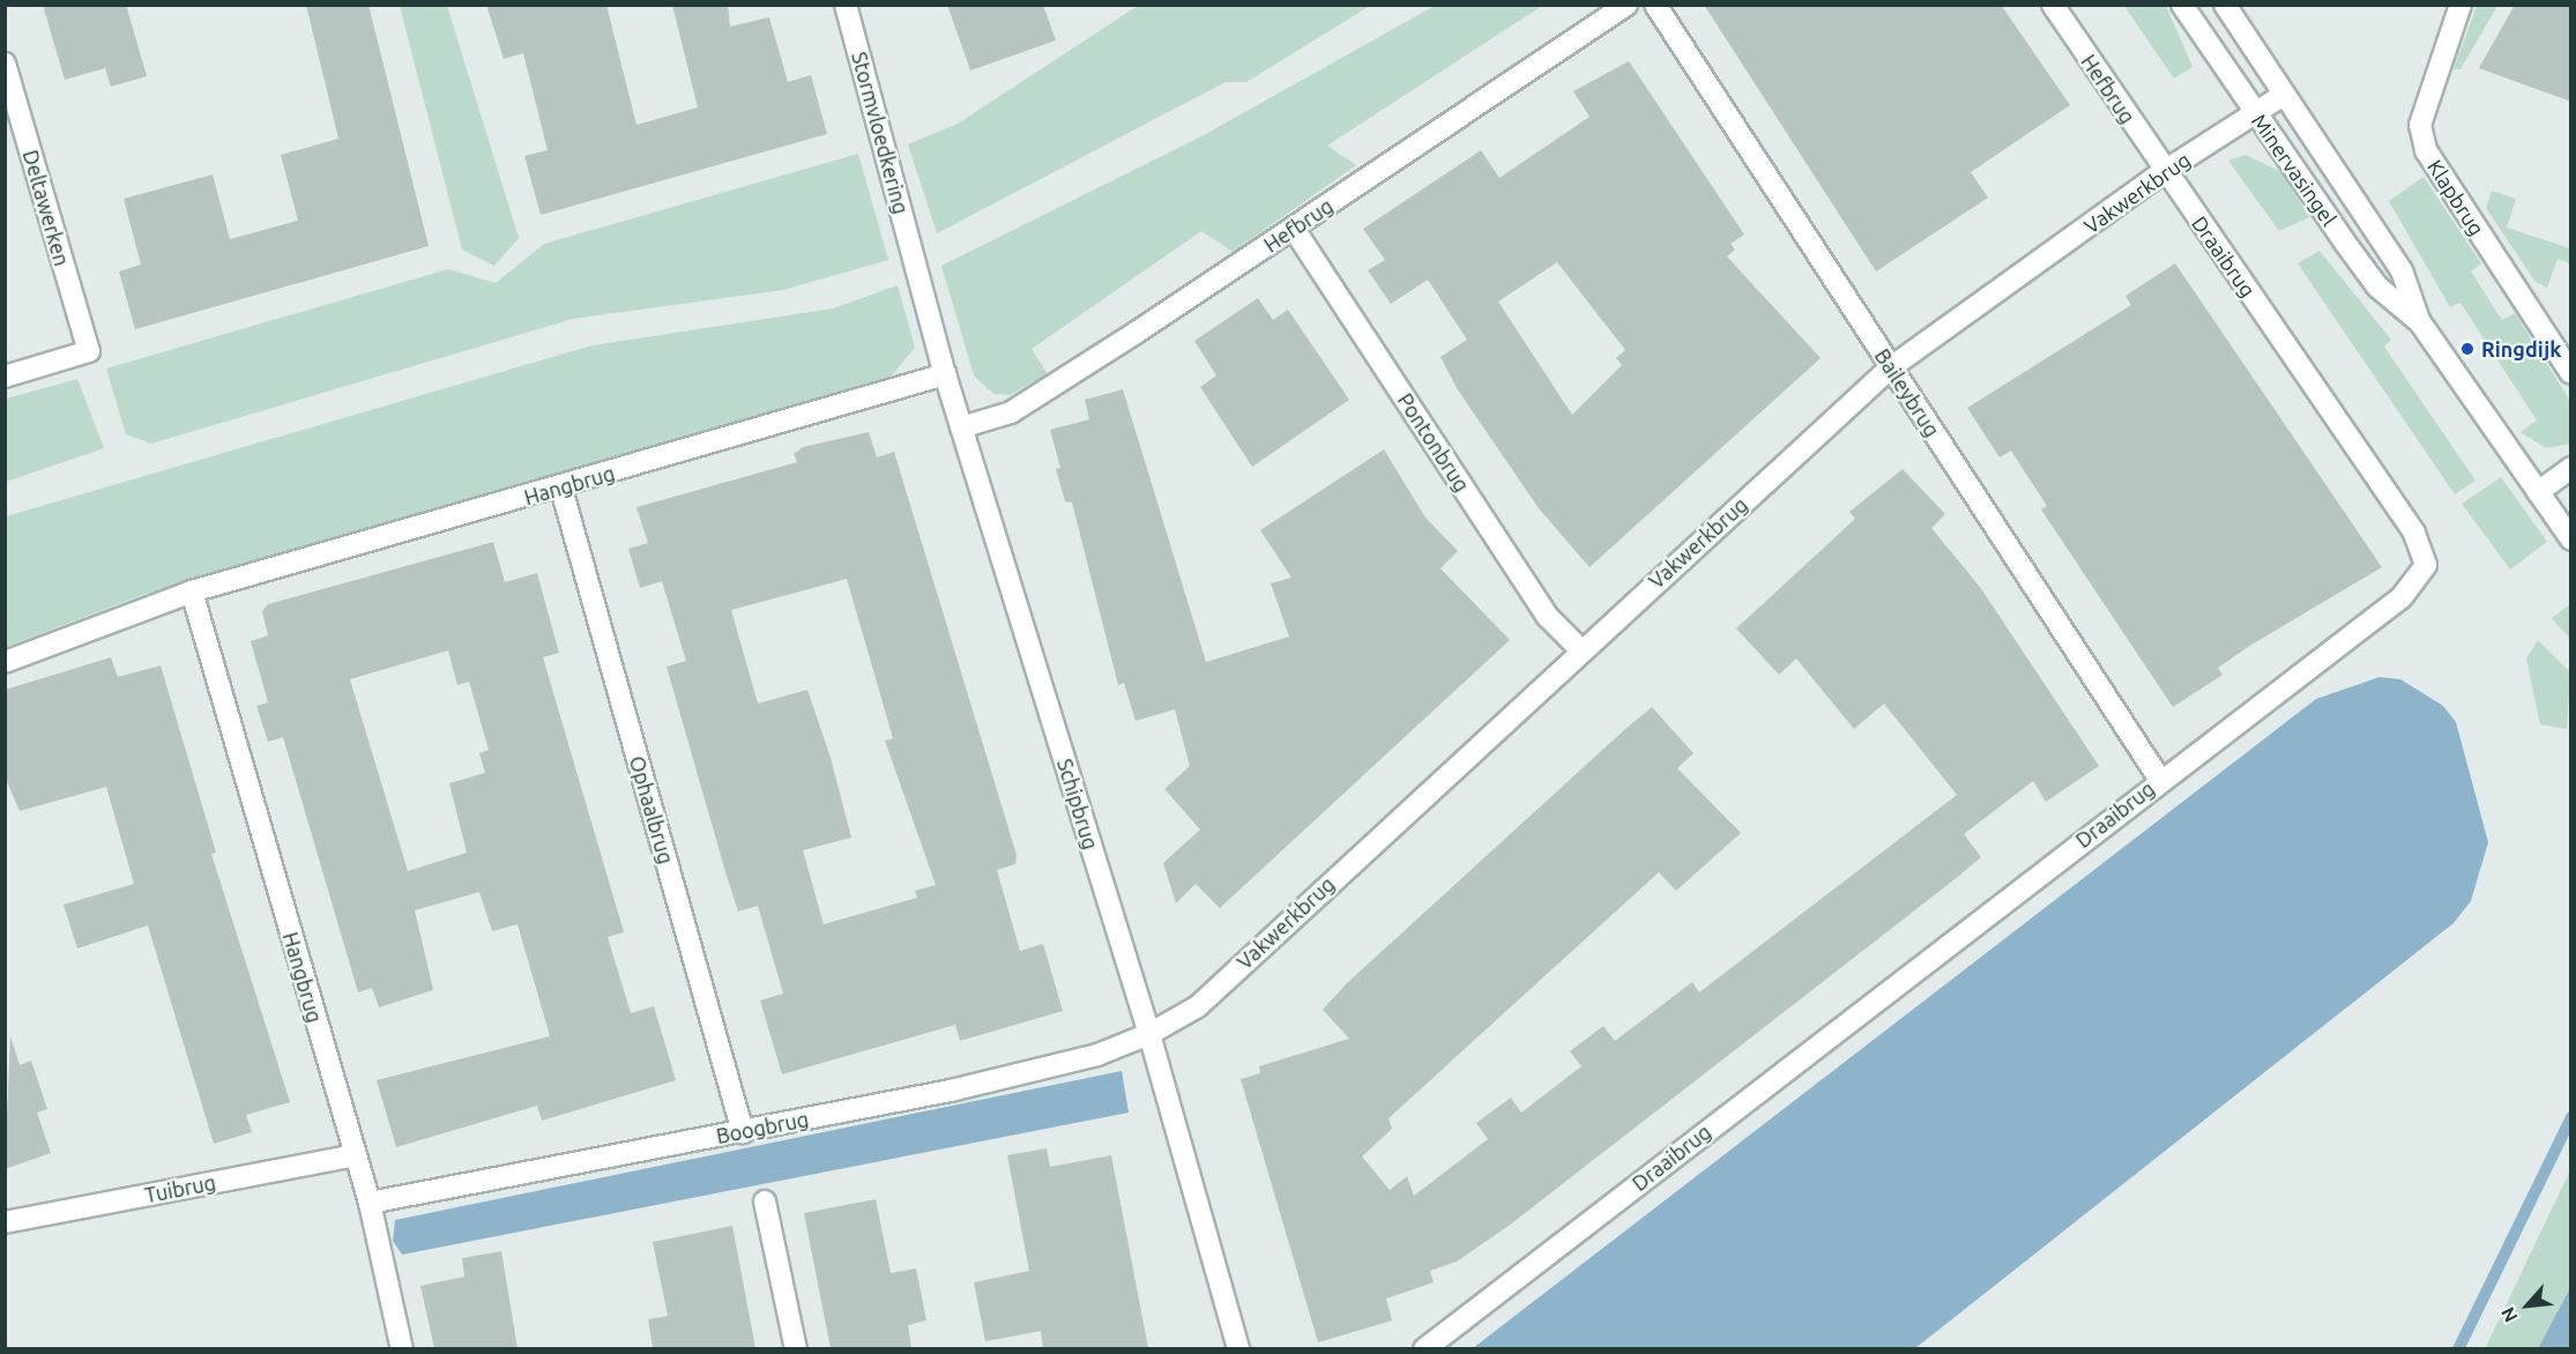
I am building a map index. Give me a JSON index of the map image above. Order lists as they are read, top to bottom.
{
  "streets": {
    "street": [
      "Hefbrug",
      "Stormvloedkering",
      "Minervasingel",
      "Vakwerkbrug",
      "Klapbrug",
      "Deltawerken",
      "Draaibrug",
      "Baileybrug",
      "Pontonbrug",
      "Hangbrug",
      "Schipbrug",
      "Ophaalbrug",
      "Boogbrug",
      "Tuibrug"
    ]
  },
  "crossings": [
    ["Hefbrug", "Vakwerkbrug"],
    ["Hefbrug", "Draaibrug"],
    ["Hefbrug", "Pontonbrug"],
    ["Hefbrug", "Schipbrug"],
    ["Stormvloedkering", "Schipbrug"],
    ["Minervasingel", "Vakwerkbrug"],
    ["Vakwerkbrug", "Draaibrug"],
    ["Vakwerkbrug", "Baileybrug"],
    ["Vakwerkbrug", "Pontonbrug"],
    ["Vakwerkbrug", "Schipbrug"],
    ["Vakwerkbrug", "Boogbrug"],
    ["Draaibrug", "Baileybrug"],
    ["Hangbrug", "Schipbrug"],
    ["Hangbrug", "Ophaalbrug"],
    ["Hangbrug", "Boogbrug"],
    ["Hangbrug", "Tuibrug"],
    ["Schipbrug", "Boogbrug"],
    ["Ophaalbrug", "Boogbrug"]
  ],
  "places": ["Ringdijk"],
  "north": "bottom left"
}
